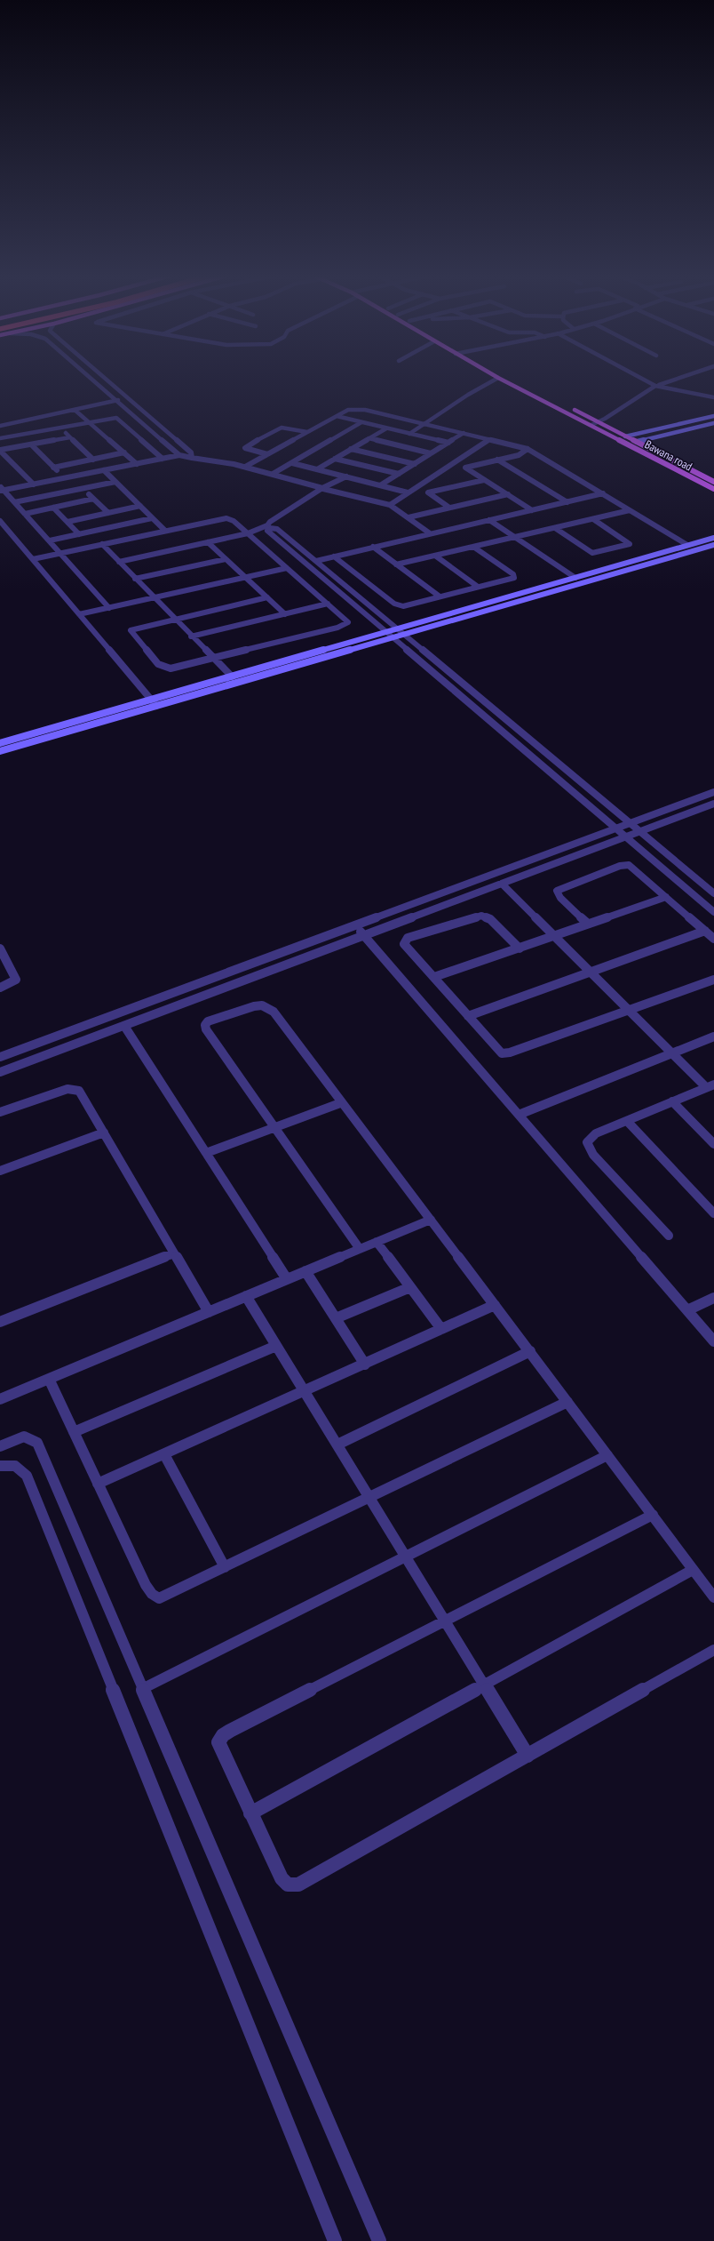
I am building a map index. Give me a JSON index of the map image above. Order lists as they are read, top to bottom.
{
  "streets": {
    "main road": ["Bawana road"]
  }
}
